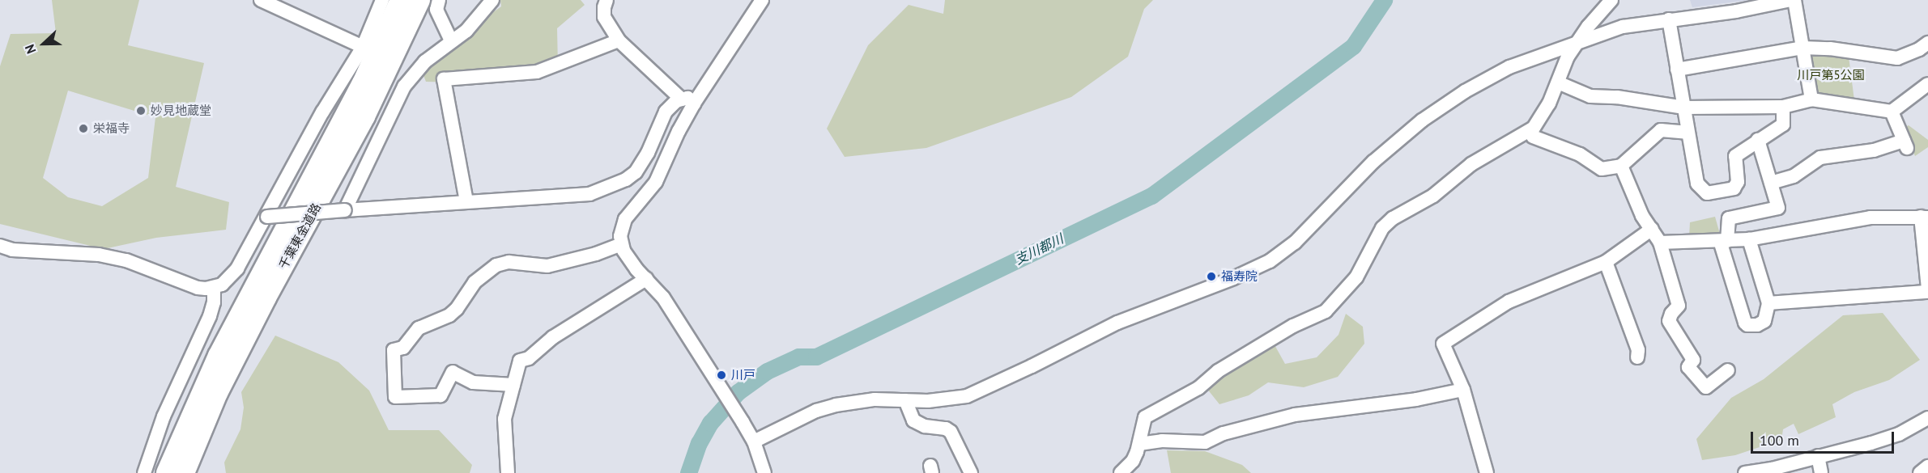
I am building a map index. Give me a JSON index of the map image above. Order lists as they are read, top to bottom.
{
  "streets": {
    "highway": ["千葉東金道路"]
  },
  "water": ["支川都川"],
  "parks": ["川戸第5公園"],
  "places": [
    "妙見地蔵堂",
    "栄福寺",
    "福寿院",
    "川戸"
  ],
  "scale_bar": "100 m",
  "north": "left"
}
